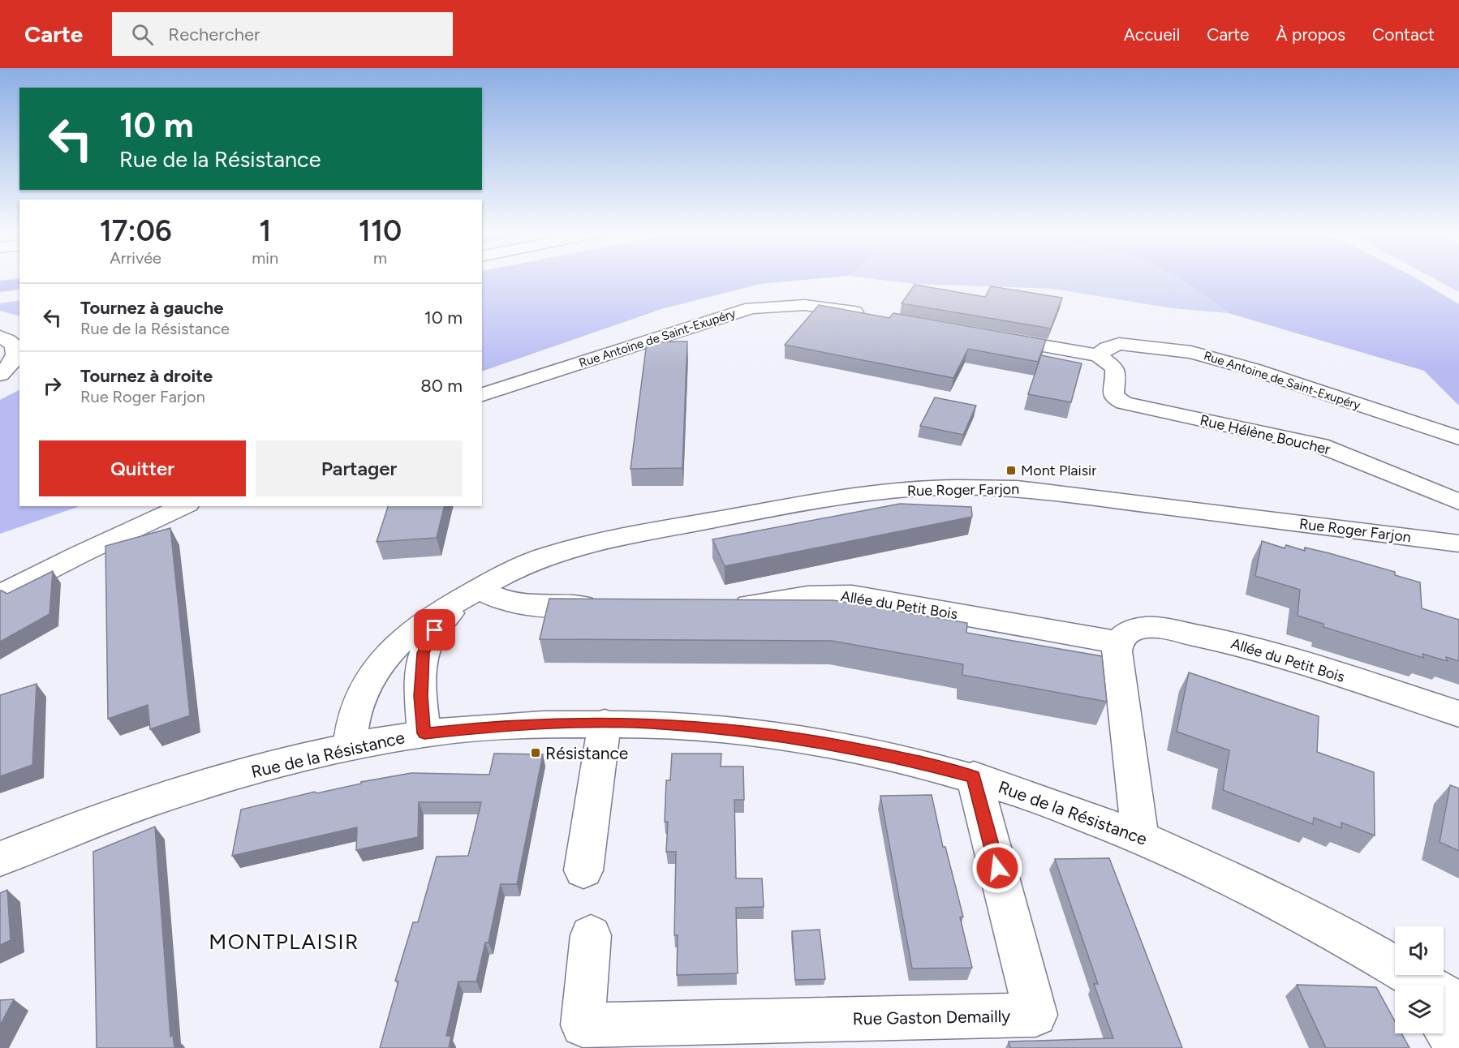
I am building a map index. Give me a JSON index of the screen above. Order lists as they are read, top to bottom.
{
  "streets": {
    "street": [
      "Rue Antoine de Saint-Exupéry",
      "Rue Hélène Boucher",
      "Rue Roger Farjon",
      "Allée du Petit Bois",
      "Rue de la Résistance",
      "Rue Gaston Demailly"
    ]
  },
  "crossings": [
    ["Rue Antoine de Saint-Exupéry", "Rue Hélène Boucher"],
    ["Rue Roger Farjon", "Rue de la Résistance"],
    ["Rue de la Résistance", "Rue Gaston Demailly"]
  ],
  "districts": ["MONTPLAISIR"],
  "places": {
    "transit": ["Mont Plaisir", "Résistance"]
  },
  "page": {
    "header": "Carte",
    "search": "Rechercher",
    "nav": [
      "Accueil",
      "Carte",
      "À propos",
      "Contact"
    ],
    "turn": ["10 m", "Rue de la Résistance"],
    "eta": [
      "17:06",
      "Arrivée",
      "1",
      "min",
      "110",
      "m"
    ],
    "list": [
      {
        "name": "Tournez à gauche",
        "note": "Rue de la Résistance",
        "value": "10 m"
      },
      {
        "name": "Tournez à droite",
        "note": "Rue Roger Farjon",
        "value": "80 m"
      }
    ],
    "buttons": ["Quitter", "Partager"]
  }
}
